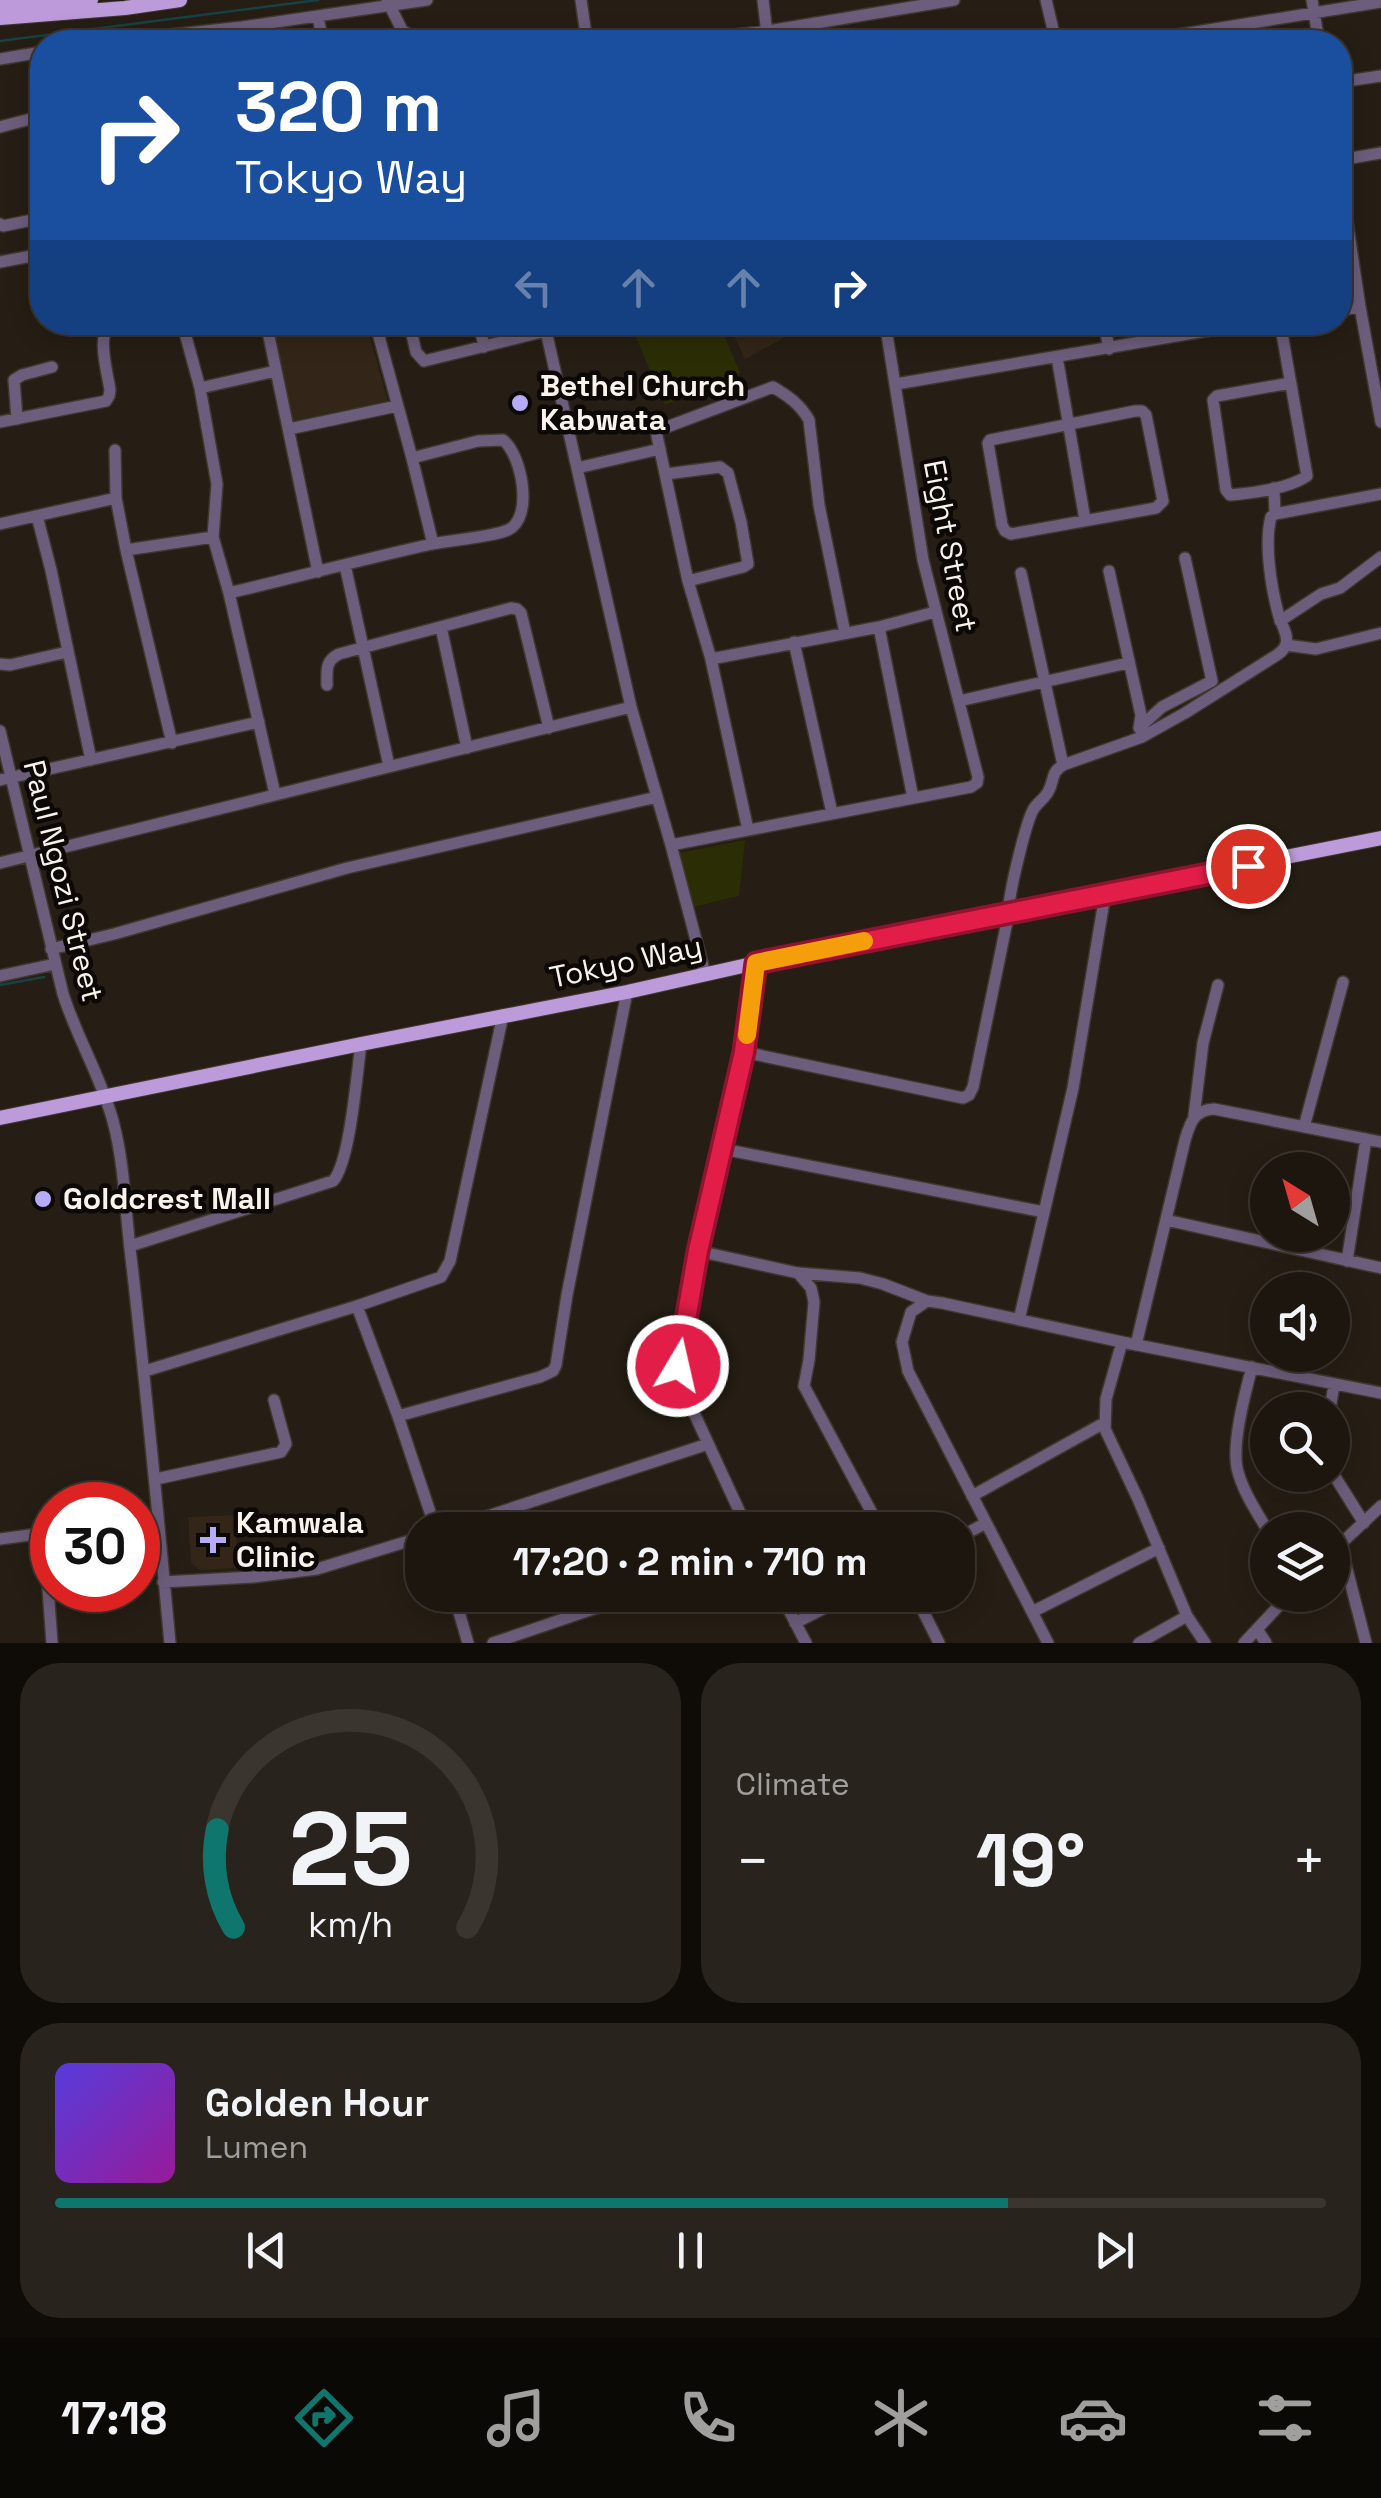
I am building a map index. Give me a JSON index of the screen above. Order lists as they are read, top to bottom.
{
  "streets": {
    "main road": ["Tokyo Way"],
    "street": ["Eight Street", "Paul Ngozi Street"]
  },
  "crossings": [
    ["Paul Ngozi Street", "Tokyo Way"]
  ],
  "places": {
    "other": ["Bethel Church Kabwata", "Goldcrest Mall"],
    "health": ["Kamwala Clinic"]
  },
  "north": "top left",
  "page": {
    "turn": ["320 m", "Tokyo Way"],
    "limit": "30",
    "trip": "17:20 · 2 min · 710 m",
    "tile": "Climate",
    "heat": ["−", "19°", "+"],
    "song": ["Golden Hour", "Lumen"],
    "tabs": "17:18",
    "gauge": ["25", "km/h"]
  }
}
